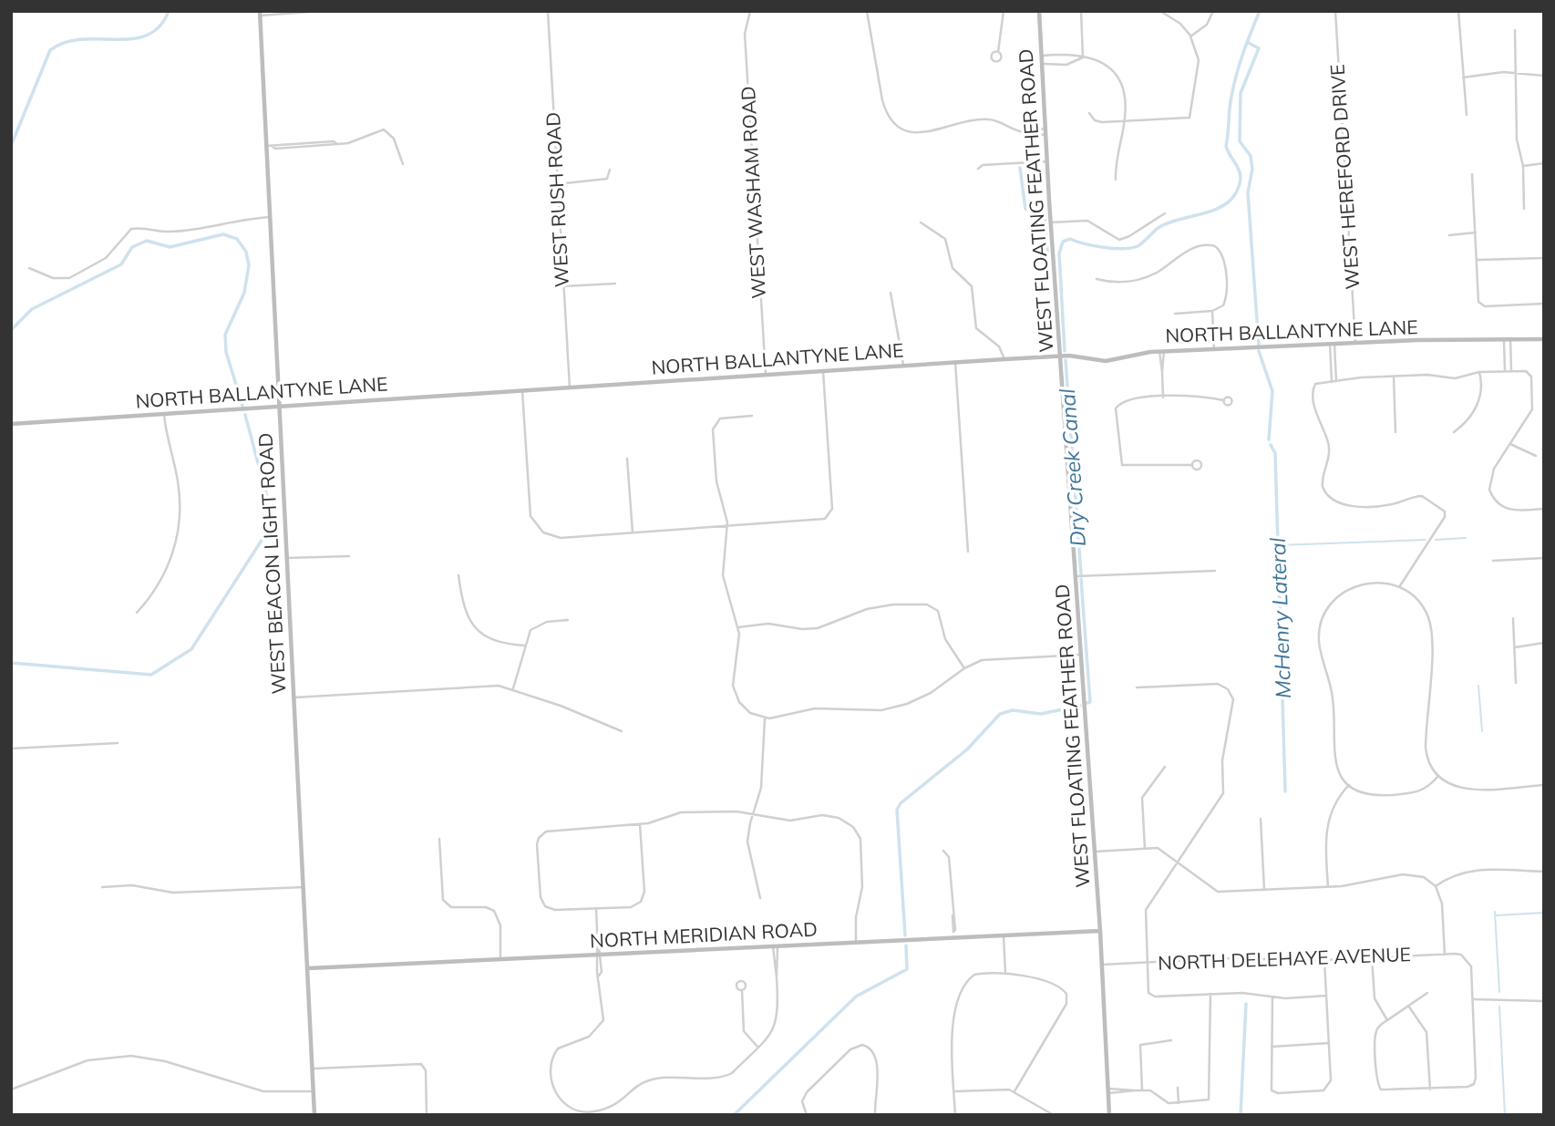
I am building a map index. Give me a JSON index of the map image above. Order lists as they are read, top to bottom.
{
  "streets": {
    "street": [
      "WEST HEREFORD DRIVE",
      "WEST WASHAM ROAD",
      "WEST RUSH ROAD",
      "WEST FLOATING FEATHER ROAD",
      "NORTH BALLANTYNE LANE",
      "WEST BEACON LIGHT ROAD",
      "NORTH MERIDIAN ROAD",
      "NORTH DELEHAYE AVENUE"
    ]
  },
  "crossings": [
    ["WEST HEREFORD DRIVE", "NORTH BALLANTYNE LANE"],
    ["WEST WASHAM ROAD", "NORTH BALLANTYNE LANE"],
    ["WEST RUSH ROAD", "NORTH BALLANTYNE LANE"],
    ["WEST FLOATING FEATHER ROAD", "NORTH BALLANTYNE LANE"],
    ["WEST FLOATING FEATHER ROAD", "NORTH MERIDIAN ROAD"],
    ["WEST FLOATING FEATHER ROAD", "NORTH DELEHAYE AVENUE"],
    ["NORTH BALLANTYNE LANE", "WEST BEACON LIGHT ROAD"],
    ["WEST BEACON LIGHT ROAD", "NORTH MERIDIAN ROAD"]
  ],
  "water": ["Dry Creek Canal", "McHenry Lateral"]
}
